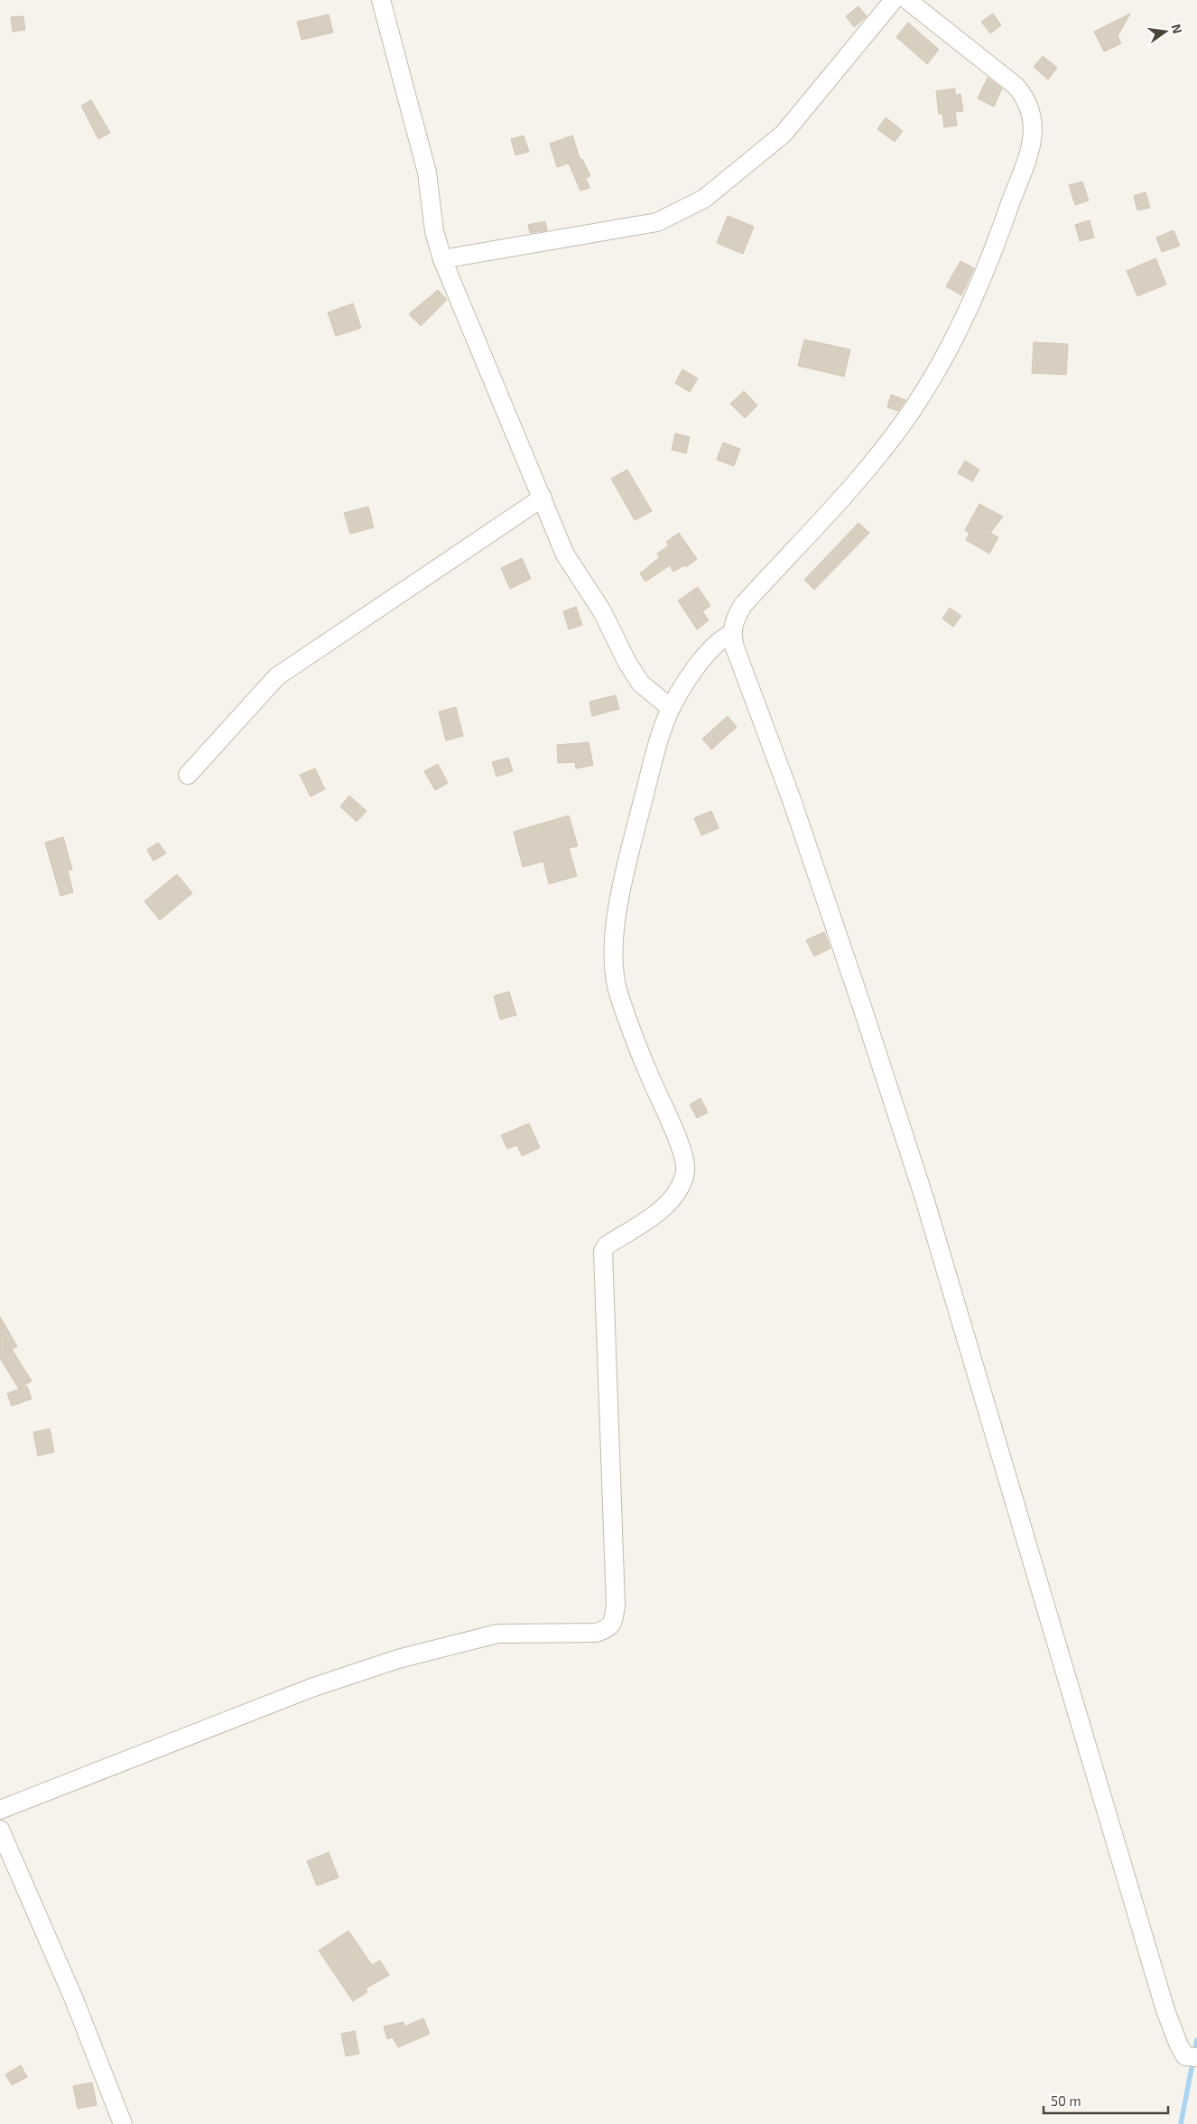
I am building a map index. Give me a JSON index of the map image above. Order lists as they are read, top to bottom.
{
  "scale_bar": "50 m",
  "north": "right"
}
